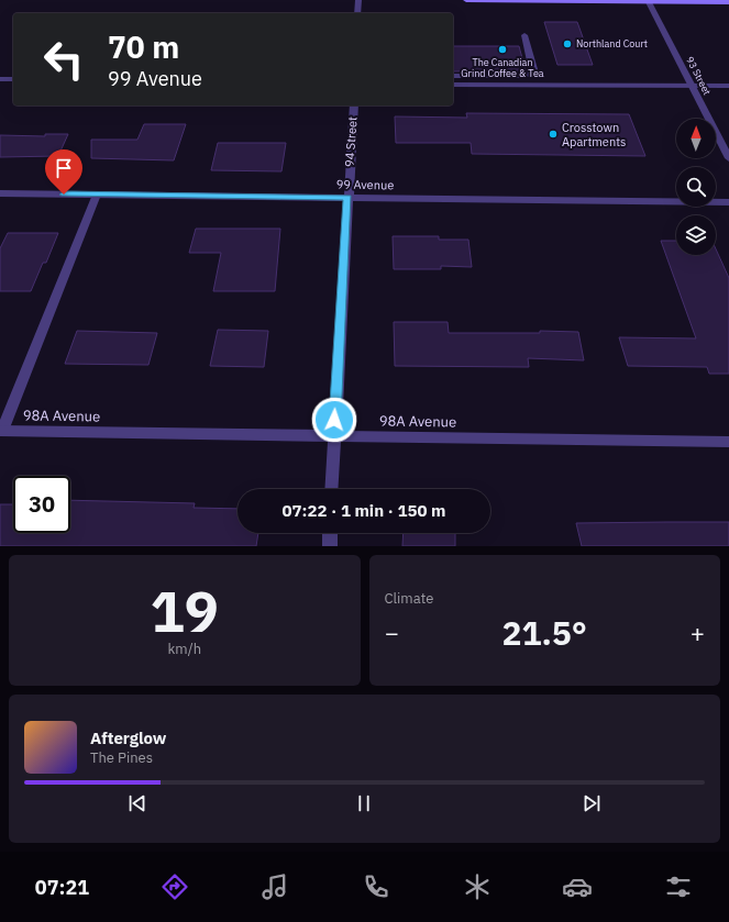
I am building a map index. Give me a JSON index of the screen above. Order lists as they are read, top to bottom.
{
  "streets": {
    "street": [
      "93 Street",
      "94 Street",
      "99 Avenue",
      "98A Avenue"
    ]
  },
  "crossings": [
    ["94 Street", "99 Avenue"],
    ["94 Street", "98A Avenue"]
  ],
  "places": ["Northland Court", "The Canadian Grind Coffee & Tea", "Crosstown Apartments"],
  "north": "top",
  "page": {
    "turn": ["70 m", "99 Avenue"],
    "limit": "30",
    "trip": "07:22 · 1 min · 150 m",
    "tile": [
      ["19", "km/h"],
      "Climate"
    ],
    "heat": ["−", "21.5°", "+"],
    "song": ["Afterglow", "The Pines"],
    "tabs": "07:21"
  }
}
